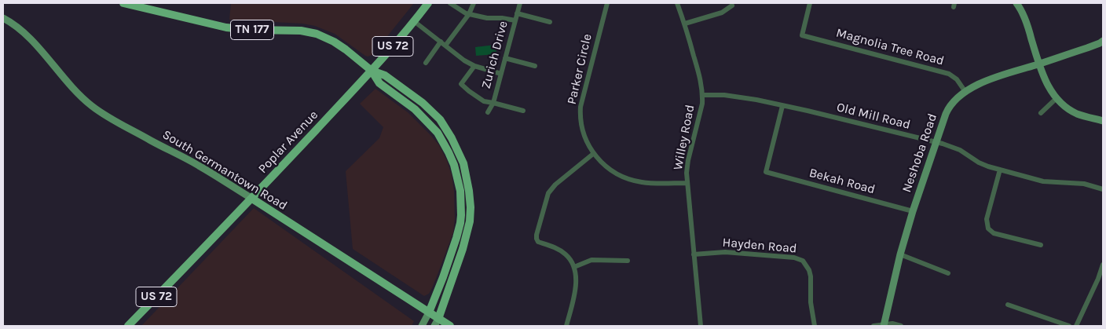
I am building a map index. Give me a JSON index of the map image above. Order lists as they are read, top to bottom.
{
  "streets": {
    "main road": [
      "TN 177",
      "US 72",
      "Poplar Avenue",
      "South Germantown Road"
    ],
    "street": [
      "Magnolia Tree Road",
      "Zurich Drive",
      "Parker Circle",
      "Old Mill Road",
      "Willey Road",
      "Neshoba Road",
      "Bekah Road",
      "Hayden Road"
    ]
  },
  "crossings": [
    ["TN 177", "Poplar Avenue"],
    ["Magnolia Tree Road", "Neshoba Road"],
    ["Parker Circle", "Willey Road"],
    ["Old Mill Road", "Willey Road"],
    ["Old Mill Road", "Neshoba Road"],
    ["Old Mill Road", "Bekah Road"],
    ["Willey Road", "Hayden Road"],
    ["Poplar Avenue", "South Germantown Road"],
    ["Neshoba Road", "Bekah Road"]
  ]
}
